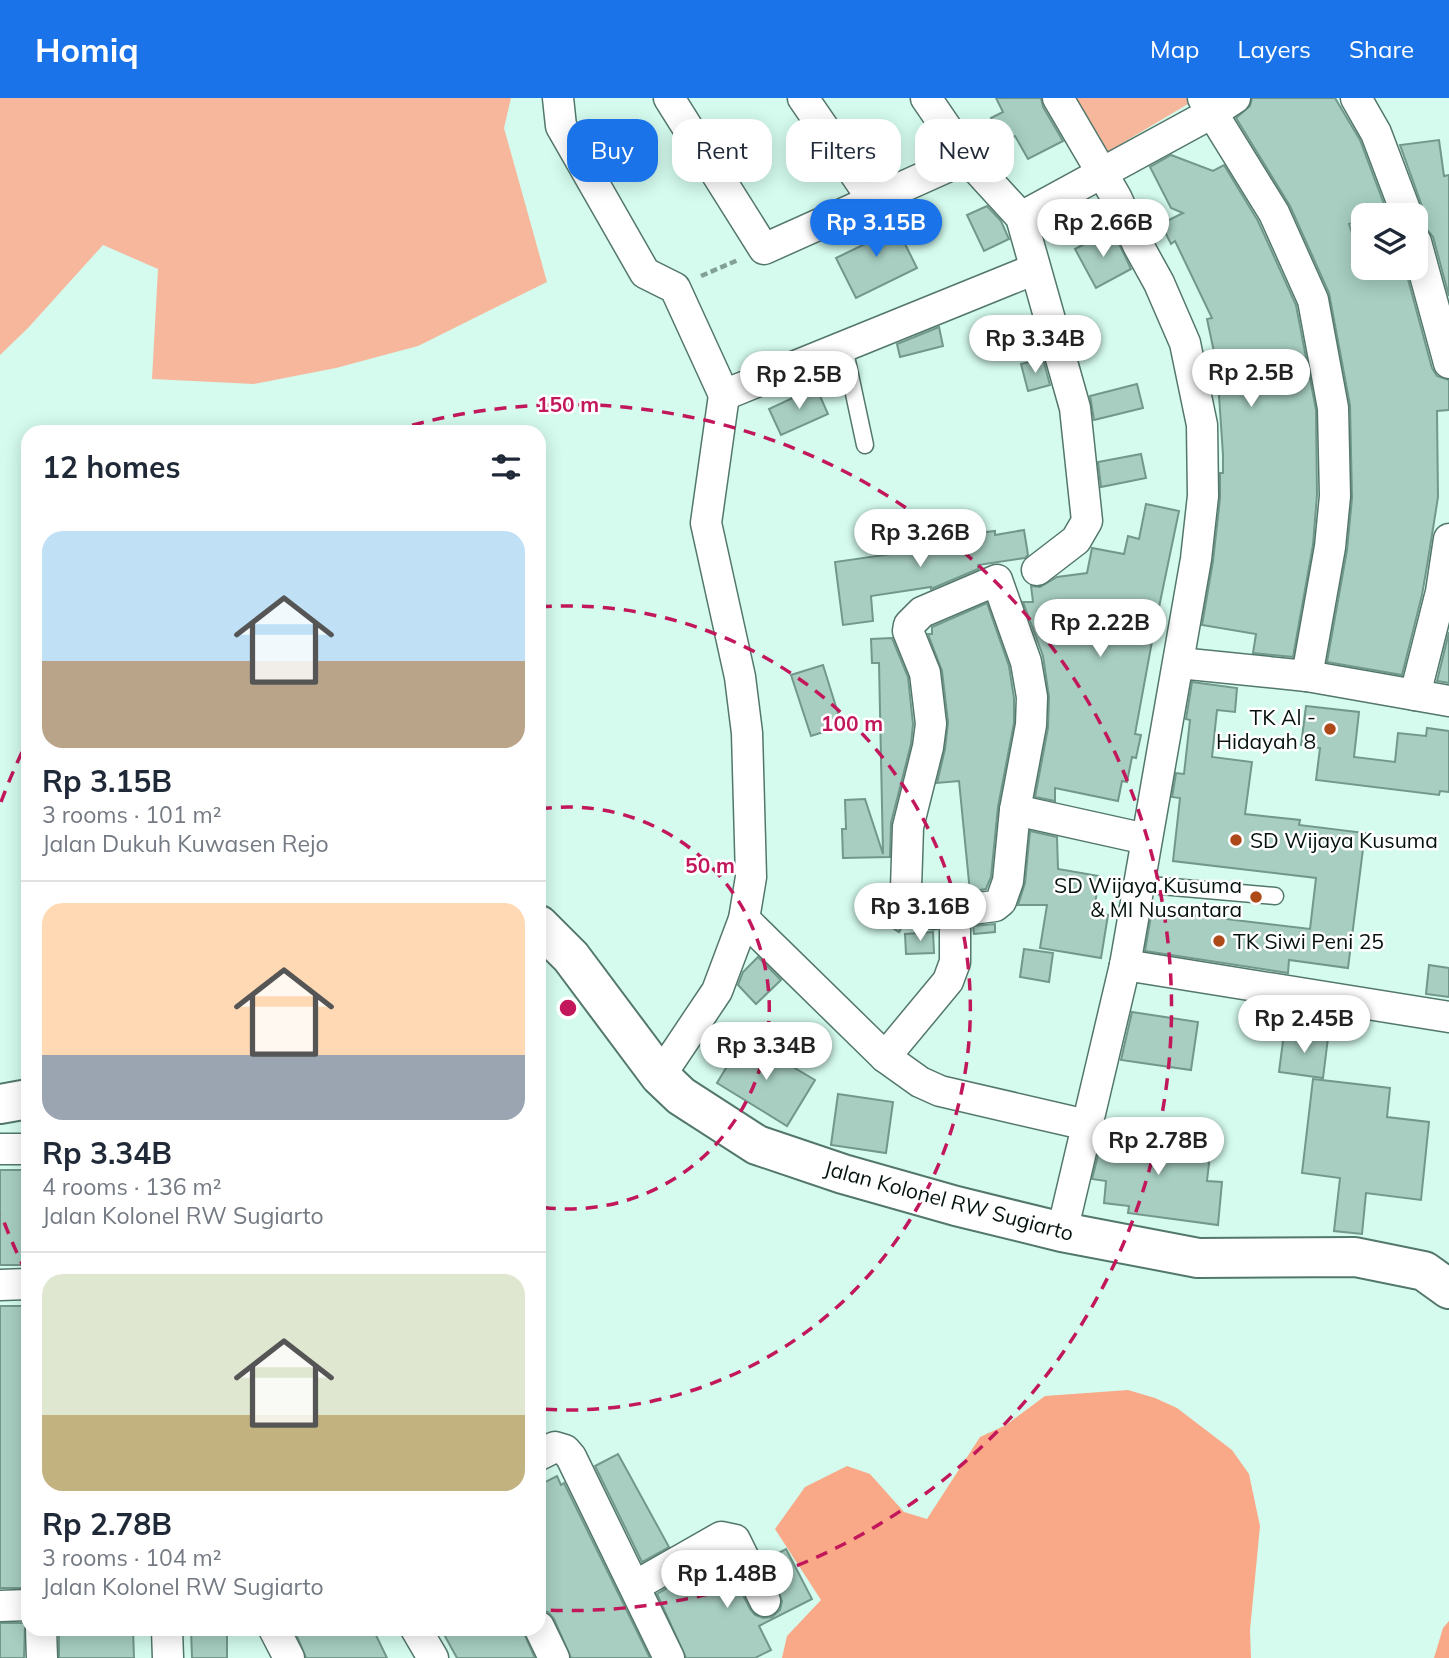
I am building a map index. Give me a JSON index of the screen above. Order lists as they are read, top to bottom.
{
  "streets": {
    "main road": ["Jalan Kolonel RW Sugiarto"]
  },
  "places": [
    "TK Al - Hidayah 8",
    "SD Wijaya Kusuma",
    "SD Wijaya Kusuma & MI Nusantara",
    "TK Siwi Peni 25"
  ],
  "page": {
    "header": "Homiq",
    "nav": ["Map", "Layers", "Share"],
    "chip": [
      "Buy",
      "Rent",
      "Filters",
      "New"
    ],
    "price": [
      "Rp 3.15B",
      "Rp 2.66B",
      "Rp 3.34B",
      "Rp 2.5B",
      "Rp 2.5B",
      "Rp 3.26B",
      "Rp 2.22B",
      "Rp 3.16B",
      "Rp 2.45B",
      "Rp 3.34B",
      "Rp 2.78B",
      "Rp 1.48B"
    ],
    "heading": "12 homes",
    "list": [
      {
        "name": "Rp 3.15B",
        "note": "3 rooms · 101 m² · Jalan Dukuh Kuwasen Rejo"
      },
      {
        "name": "Rp 3.34B",
        "note": "4 rooms · 136 m² · Jalan Kolonel RW Sugiarto"
      },
      {
        "name": "Rp 2.78B",
        "note": "3 rooms · 104 m² · Jalan Kolonel RW Sugiarto"
      }
    ]
  },
  "rings": ["150 m", "100 m", "50 m"]
}
